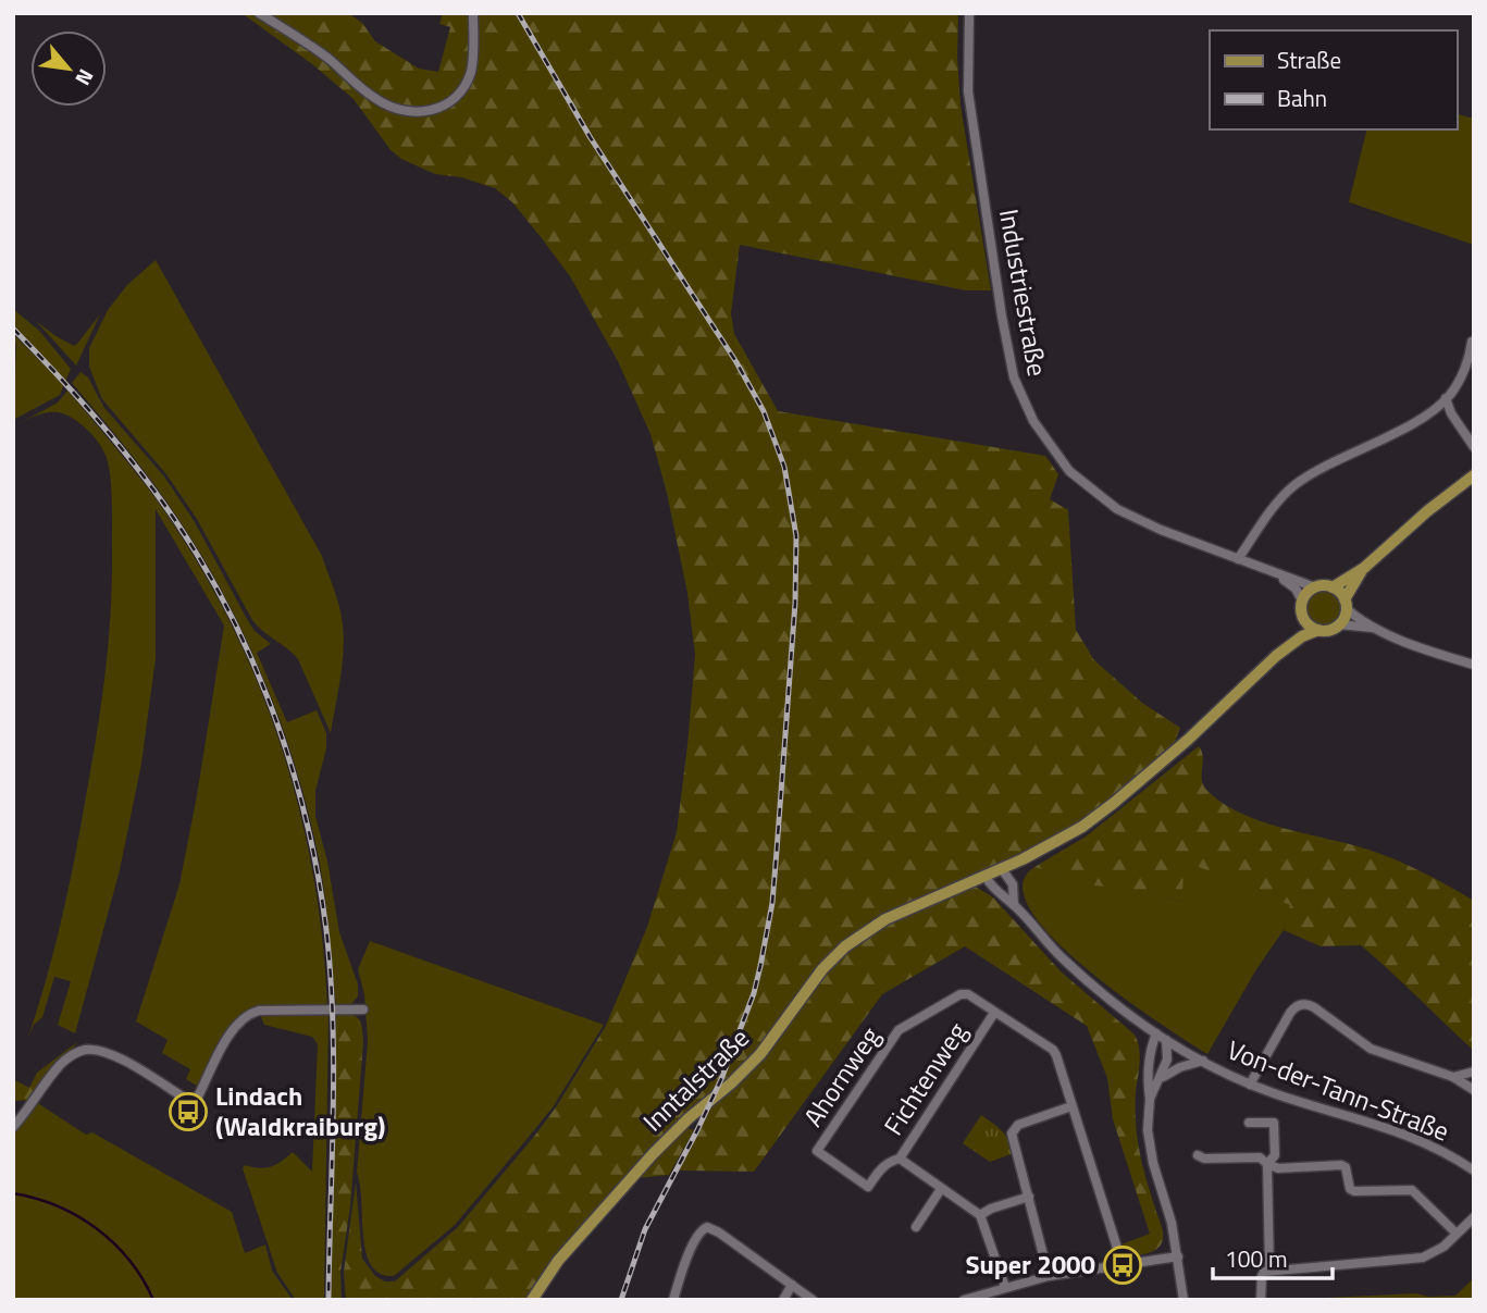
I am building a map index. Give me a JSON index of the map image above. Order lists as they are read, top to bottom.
{
  "streets": {
    "main road": ["Inntalstraße"],
    "street": [
      "Industriestraße",
      "Ahornweg",
      "Fichtenweg",
      "Von-der-Tann-Straße"
    ]
  },
  "crossings": [
    ["Ahornweg", "Fichtenweg"],
    ["Inntalstraße", "Von-der-Tann-Straße"]
  ],
  "places": {
    "bus stop": ["Lindach (Waldkraiburg)", "Super 2000"]
  },
  "legend": ["Straße", "Bahn"],
  "scale_bar": "100 m",
  "north": "bottom right"
}
